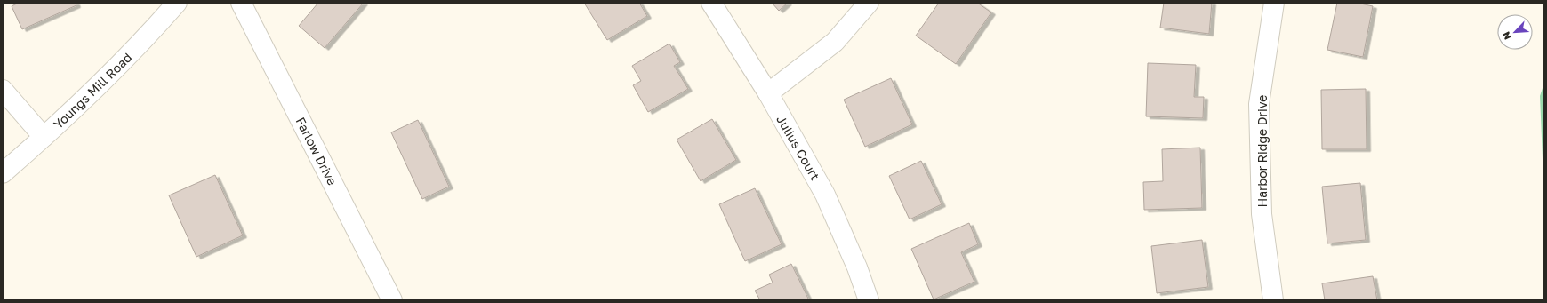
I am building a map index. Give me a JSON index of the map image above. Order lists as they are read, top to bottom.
{
  "streets": {
    "street": [
      "Youngs Mill Road",
      "Julius Court",
      "Farlow Drive",
      "Harbor Ridge Drive"
    ]
  },
  "north": "bottom left"
}
